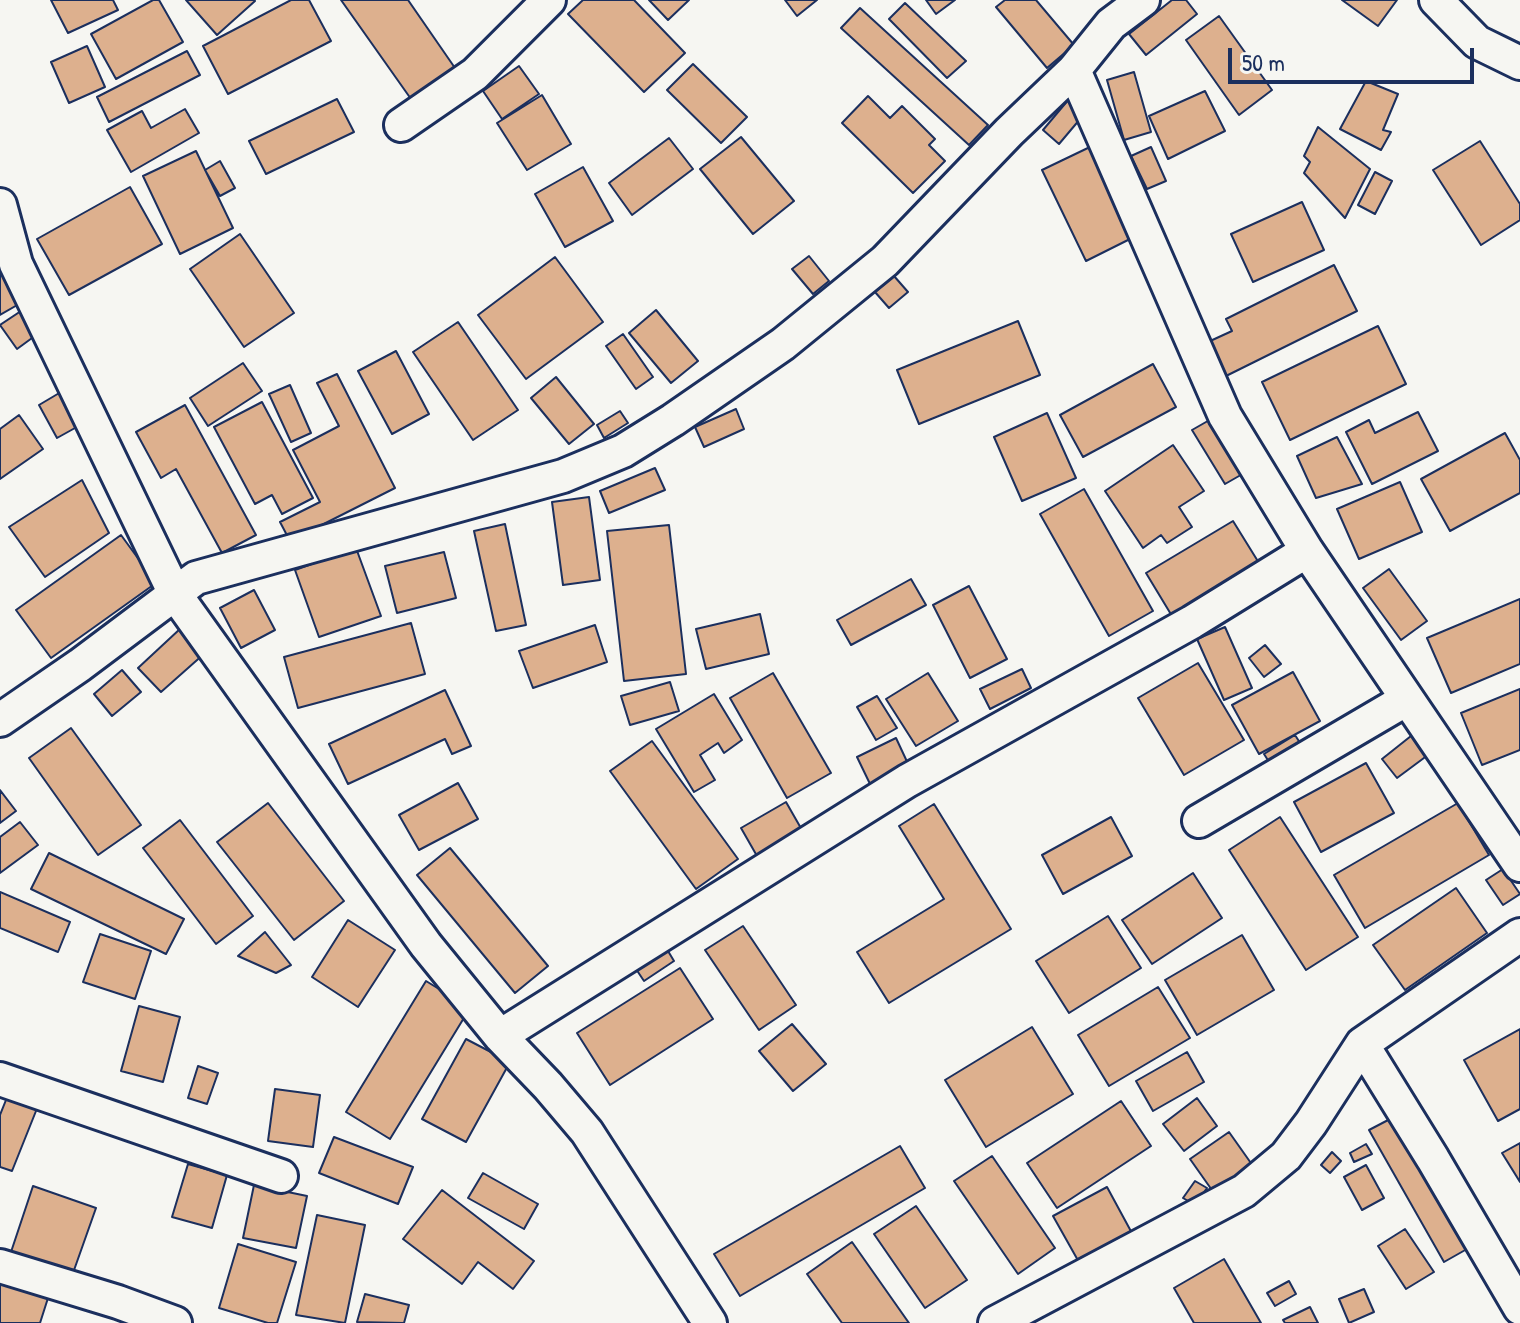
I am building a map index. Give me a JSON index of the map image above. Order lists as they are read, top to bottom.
{
  "scale_bar": "50 m"
}
